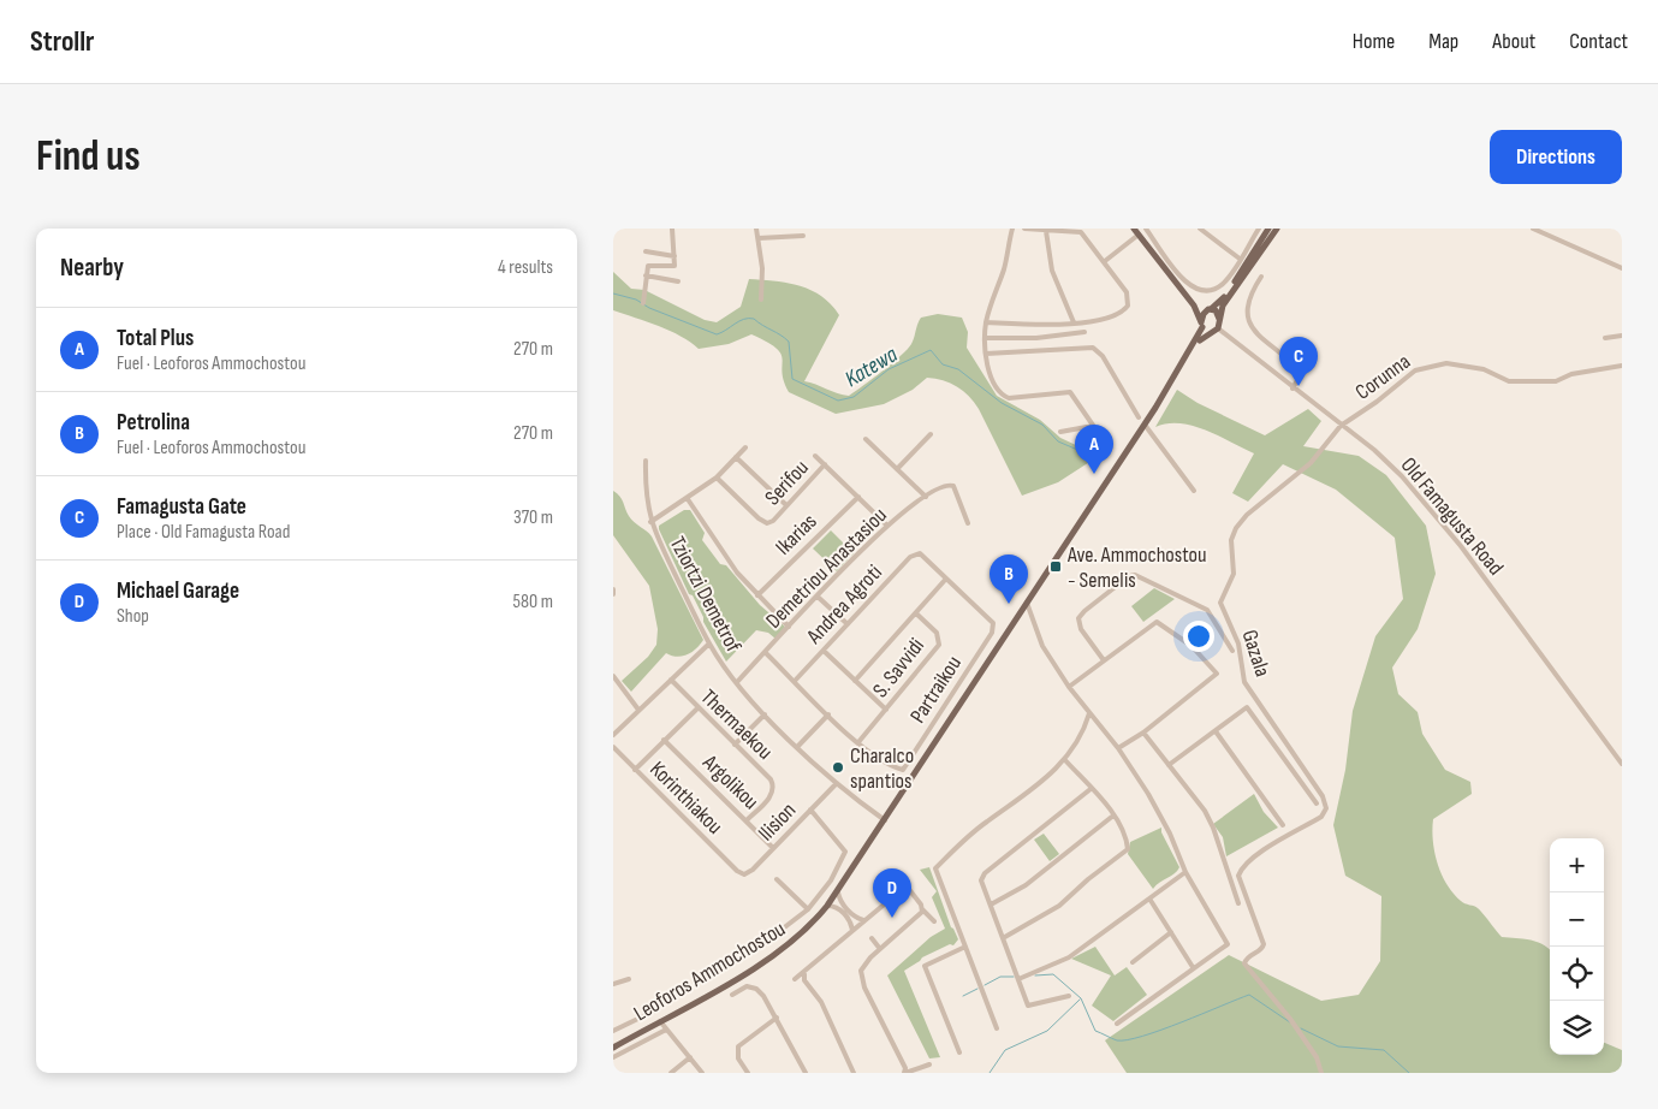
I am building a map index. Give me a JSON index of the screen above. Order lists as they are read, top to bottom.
{
  "streets": {
    "main road": ["Leoforos Ammochostou"],
    "street": [
      "Corunna",
      "Serifou",
      "Old Famagusta Road",
      "Ikarias",
      "Demetriou Anastasiou",
      "Tziortzi Demetrof",
      "Andrea Agroti",
      "Gazala",
      "S. Savvidi",
      "Partraikou",
      "Thermaekou",
      "Argolikou",
      "Korinthiakou",
      "Ilision"
    ]
  },
  "crossings": [
    ["Corunna", "Old Famagusta Road"],
    ["Corunna", "Gazala"],
    ["Old Famagusta Road", "Gazala"],
    ["Old Famagusta Road", "Leoforos Ammochostou"],
    ["Demetriou Anastasiou", "Tziortzi Demetrof"],
    ["Demetriou Anastasiou", "Partraikou"],
    ["Tziortzi Demetrof", "Ilision"],
    ["Tziortzi Demetrof", "Leoforos Ammochostou"],
    ["Andrea Agroti", "Partraikou"],
    ["S. Savvidi", "Partraikou"],
    ["Thermaekou", "Argolikou"],
    ["Argolikou", "Ilision"],
    ["Korinthiakou", "Ilision"]
  ],
  "water": ["Katewa"],
  "places": {
    "transit": ["Ave. Ammochostou - Semelis"],
    "other": ["Charalco spantios"]
  },
  "page": {
    "header": "Strollr",
    "nav": [
      "Home",
      "Map",
      "About",
      "Contact"
    ],
    "buttons": "Directions",
    "title": "Find us",
    "heading": ["Nearby", "4 results"],
    "list": [
      {
        "mark": "A",
        "name": "Total Plus",
        "note": "Fuel · Leoforos Ammochostou",
        "value": "270 m"
      },
      {
        "mark": "B",
        "name": "Petrolina",
        "note": "Fuel · Leoforos Ammochostou",
        "value": "270 m"
      },
      {
        "mark": "C",
        "name": "Famagusta Gate",
        "note": "Place · Old Famagusta Road",
        "value": "370 m"
      },
      {
        "mark": "D",
        "name": "Michael Garage",
        "note": "Shop",
        "value": "580 m"
      }
    ],
    "pins": [
      "C",
      "A",
      "B",
      "D"
    ],
    "map_buttons": ["+", "−"]
  }
}
